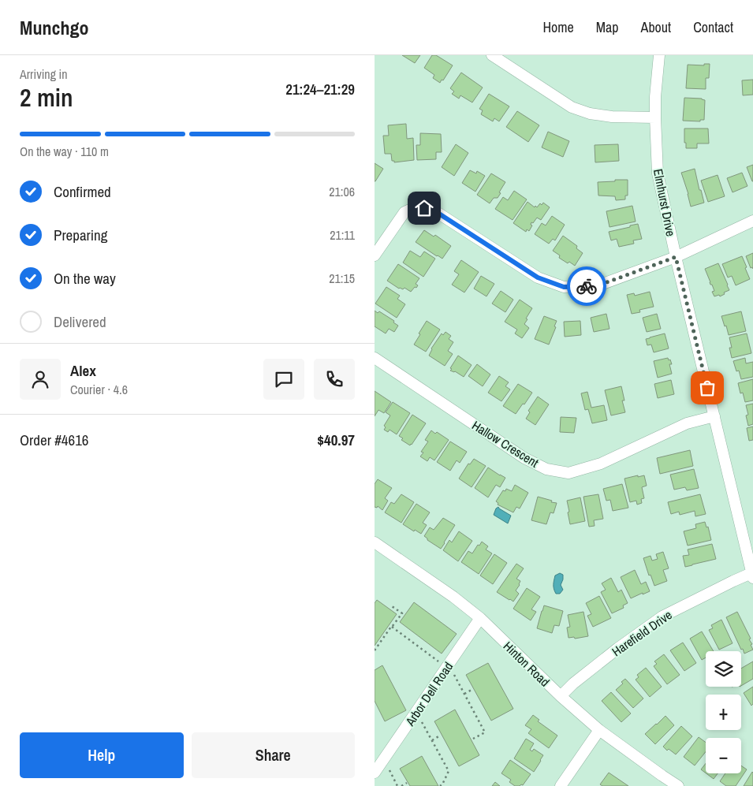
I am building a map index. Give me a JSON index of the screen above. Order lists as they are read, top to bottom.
{
  "streets": {
    "street": [
      "Elmhurst Drive",
      "Hallow Crescent",
      "Harefield Drive",
      "Hinton Road",
      "Arbor Dell Road"
    ]
  },
  "crossings": [
    ["Elmhurst Drive", "Hallow Crescent"],
    ["Elmhurst Drive", "Harefield Drive"],
    ["Harefield Drive", "Hinton Road"],
    ["Hinton Road", "Arbor Dell Road"]
  ],
  "page": {
    "header": "Munchgo",
    "nav": [
      "Home",
      "Map",
      "About",
      "Contact"
    ],
    "heading": ["2 min", "Arriving in", "21:24–21:29"],
    "panel": [
      "Alex",
      "Courier · 4.6",
      "Order #4616",
      "$40.97"
    ],
    "bar": "On the way · 110 m",
    "list": [
      ["Confirmed", "21:06"],
      ["Preparing", "21:11"],
      ["On the way", "21:15"],
      "Delivered"
    ],
    "map_buttons": ["+", "−"],
    "buttons": ["Help", "Share"]
  }
}
